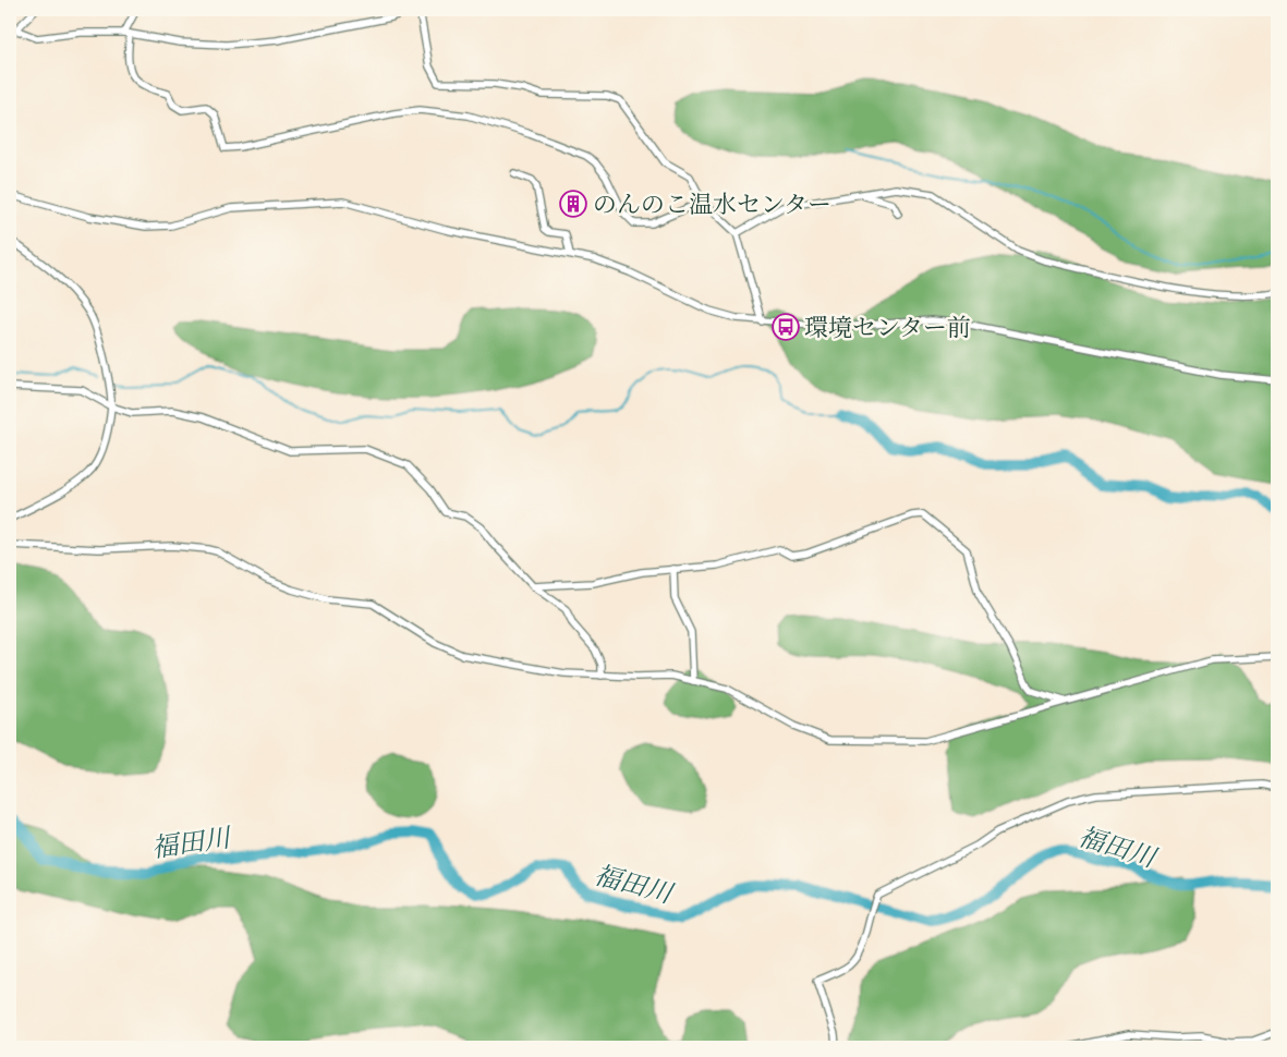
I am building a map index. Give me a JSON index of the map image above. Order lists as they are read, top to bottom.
{
  "water": ["福田川"],
  "places": {
    "building": ["のんのこ温水センター"],
    "bus stop": ["環境センター前"]
  }
}
